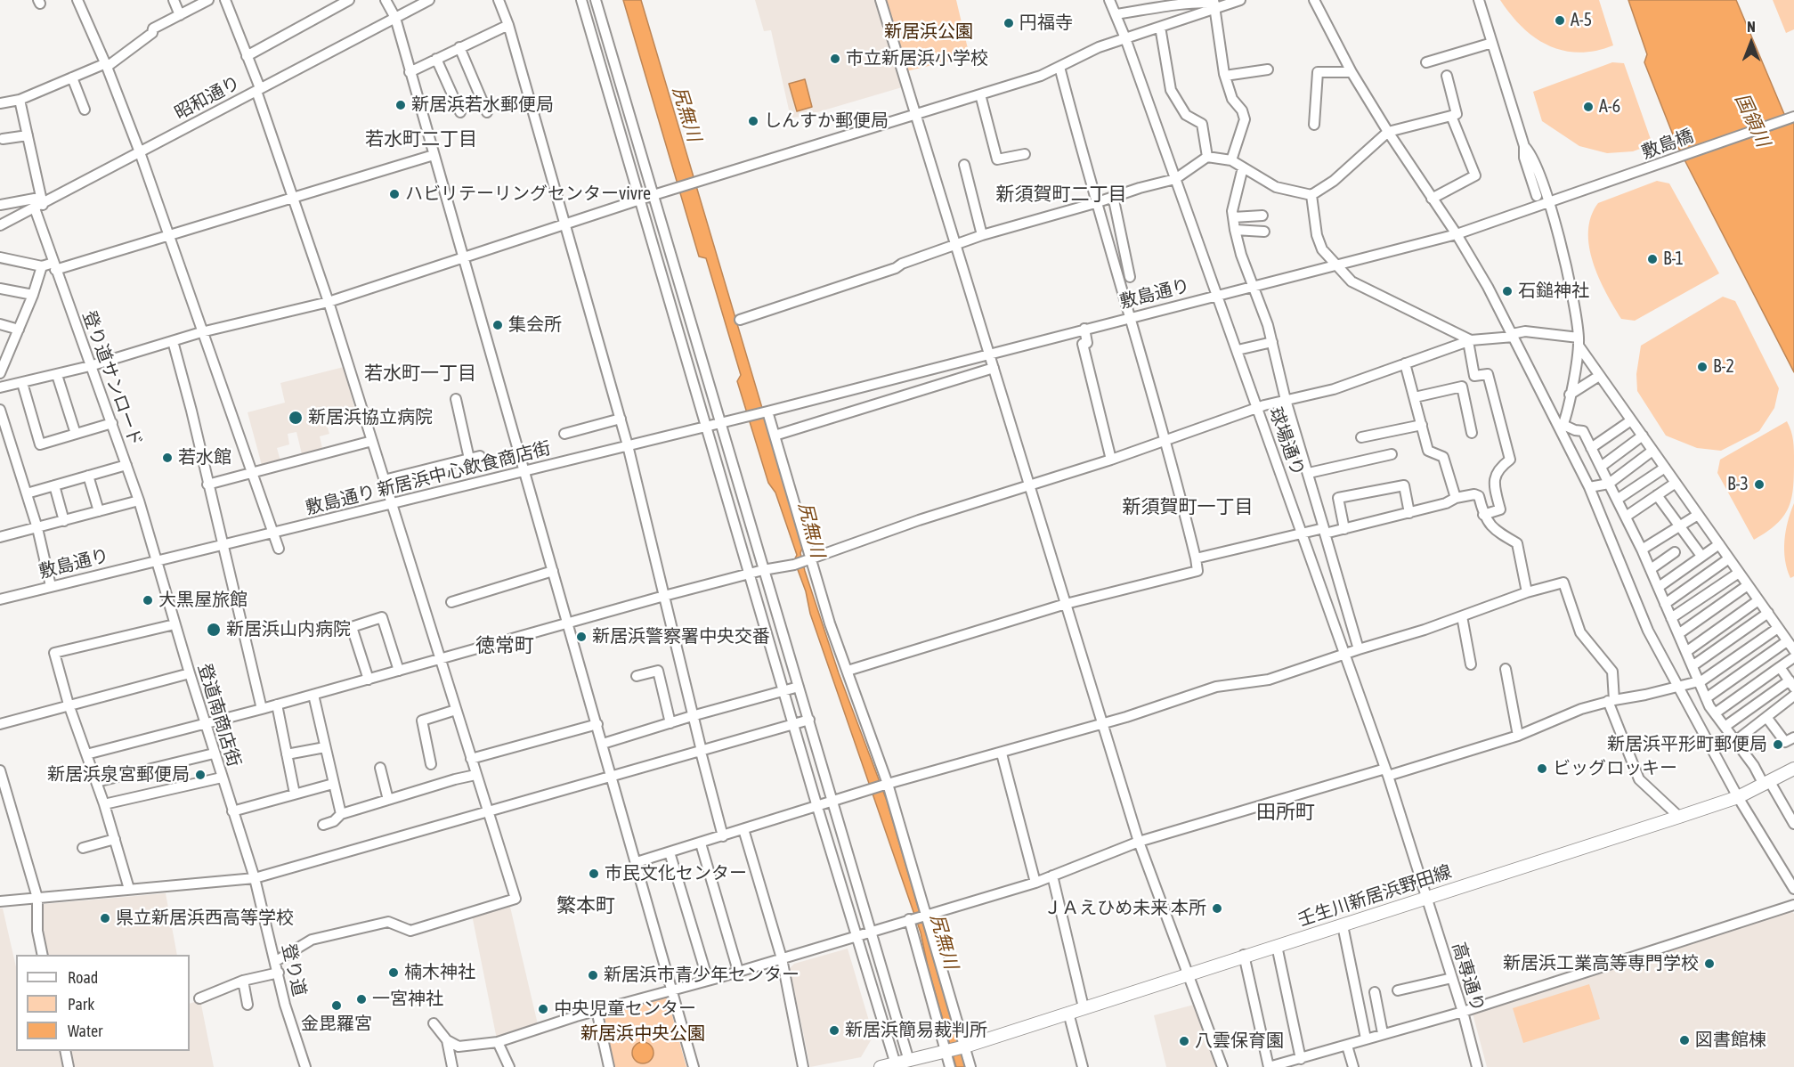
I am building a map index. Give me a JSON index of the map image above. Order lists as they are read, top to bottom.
{
  "streets": {
    "main road": ["壬生川新居浜野田線"],
    "street": [
      "昭和通り",
      "敷島橋",
      "敷島通り",
      "登り道サンロード",
      "球場通り",
      "敷島通り 新居浜中心飲食商店街",
      "登道南商店街",
      "登り道",
      "高専通り"
    ]
  },
  "crossings": [
    ["昭和通り", "登り道サンロード"],
    ["敷島橋", "敷島通り"],
    ["敷島通り", "登り道サンロード"],
    ["敷島通り", "球場通り"],
    ["敷島通り", "敷島通り 新居浜中心飲食商店街"],
    ["敷島通り", "登道南商店街"],
    ["登り道サンロード", "敷島通り 新居浜中心飲食商店街"],
    ["登り道サンロード", "登道南商店街"],
    ["球場通り", "壬生川新居浜野田線"],
    ["球場通り", "高専通り"],
    ["敷島通り 新居浜中心飲食商店街", "登道南商店街"],
    ["登道南商店街", "登り道"],
    ["壬生川新居浜野田線", "高専通り"]
  ],
  "districts": [
    "若水町二丁目",
    "新須賀町二丁目",
    "若水町一丁目",
    "新須賀町一丁目",
    "徳常町",
    "田所町",
    "繁本町"
  ],
  "water": ["尻無川", "国領川"],
  "parks": ["新居浜公園", "新居浜中央公園"],
  "places": [
    "A-5",
    "円福寺",
    "市立新居浜小学校",
    "新居浜若水郵便局",
    "A-6",
    "しんすか郵便局",
    "ハビリテーリングセンターvivre",
    "B-1",
    "石鎚神社",
    "集会所",
    "B-2",
    "新居浜協立病院",
    "若水館",
    "B-3",
    "大黒屋旅館",
    "新居浜山内病院",
    "新居浜警察署中央交番",
    "新居浜平形町郵便局",
    "ビッグロッキー",
    "新居浜泉宮郵便局",
    "市民文化センター",
    "ＪＡえひめ未来 本所",
    "県立新居浜西高等学校",
    "新居浜工業高等専門学校",
    "楠木神社",
    "新居浜市青少年センター",
    "一宮神社",
    "金毘羅宮",
    "中央児童センター",
    "新居浜簡易裁判所",
    "図書館棟",
    "八雲保育園"
  ],
  "legend": ["Road", "Park", "Water"],
  "north": "top"
}
